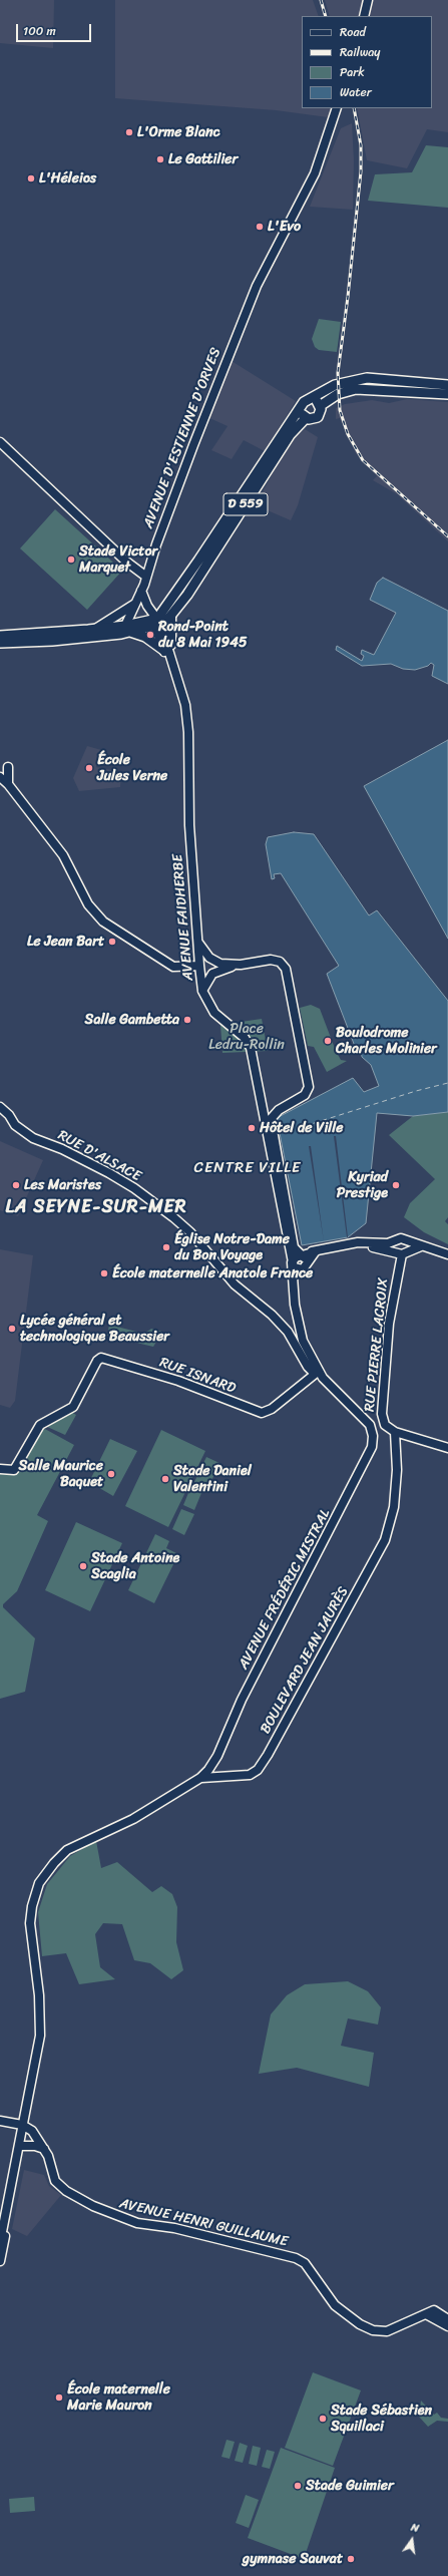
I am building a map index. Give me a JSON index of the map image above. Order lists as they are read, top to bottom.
{
  "streets": {
    "main road": [
      "AVENUE D'ESTIENNE D'ORVES",
      "D 559",
      "AVENUE FAIDHERBE",
      "RUE D'ALSACE",
      "RUE PIERRE LACROIX",
      "RUE ISNARD",
      "AVENUE FRÉDÉRIC MISTRAL",
      "BOULEVARD JEAN JAURÈS",
      "AVENUE HENRI GUILLAUME"
    ]
  },
  "crossings": [
    ["AVENUE D'ESTIENNE D'ORVES", "D 559"],
    ["AVENUE FAIDHERBE", "RUE D'ALSACE"],
    ["AVENUE FAIDHERBE", "RUE ISNARD"],
    ["AVENUE FAIDHERBE", "AVENUE FRÉDÉRIC MISTRAL"],
    ["RUE D'ALSACE", "RUE ISNARD"],
    ["RUE D'ALSACE", "AVENUE FRÉDÉRIC MISTRAL"],
    ["RUE PIERRE LACROIX", "BOULEVARD JEAN JAURÈS"],
    ["RUE ISNARD", "AVENUE FRÉDÉRIC MISTRAL"],
    ["AVENUE FRÉDÉRIC MISTRAL", "BOULEVARD JEAN JAURÈS"]
  ],
  "districts": ["CENTRE VILLE", "LA SEYNE-SUR-MER"],
  "parks": ["Place Ledru-Rollin"],
  "places": [
    "L'Orme Blanc",
    "Le Gattilier",
    "L'Héleios",
    "L'Evo",
    "Stade Victor Marquet",
    "Rond-Point du 8 Mai 1945",
    "École Jules Verne",
    "Le Jean Bart",
    "Salle Gambetta",
    "Boulodrome Charles Molinier",
    "Hôtel de Ville",
    "Les Maristes",
    "Kyriad Prestige",
    "Église Notre-Dame du Bon Voyage",
    "École maternelle Anatole France",
    "Lycée général et technologique Beaussier",
    "Salle Maurice Baquet",
    "Stade Daniel Valentini",
    "Stade Antoine Scaglia",
    "École maternelle Marie Mauron",
    "Stade Sébastien Squillaci",
    "Stade Guimier",
    "gymnase Sauvat"
  ],
  "legend": [
    "Road",
    "Railway",
    "Park",
    "Water"
  ],
  "scale_bar": "100 m",
  "north": "top"
}
